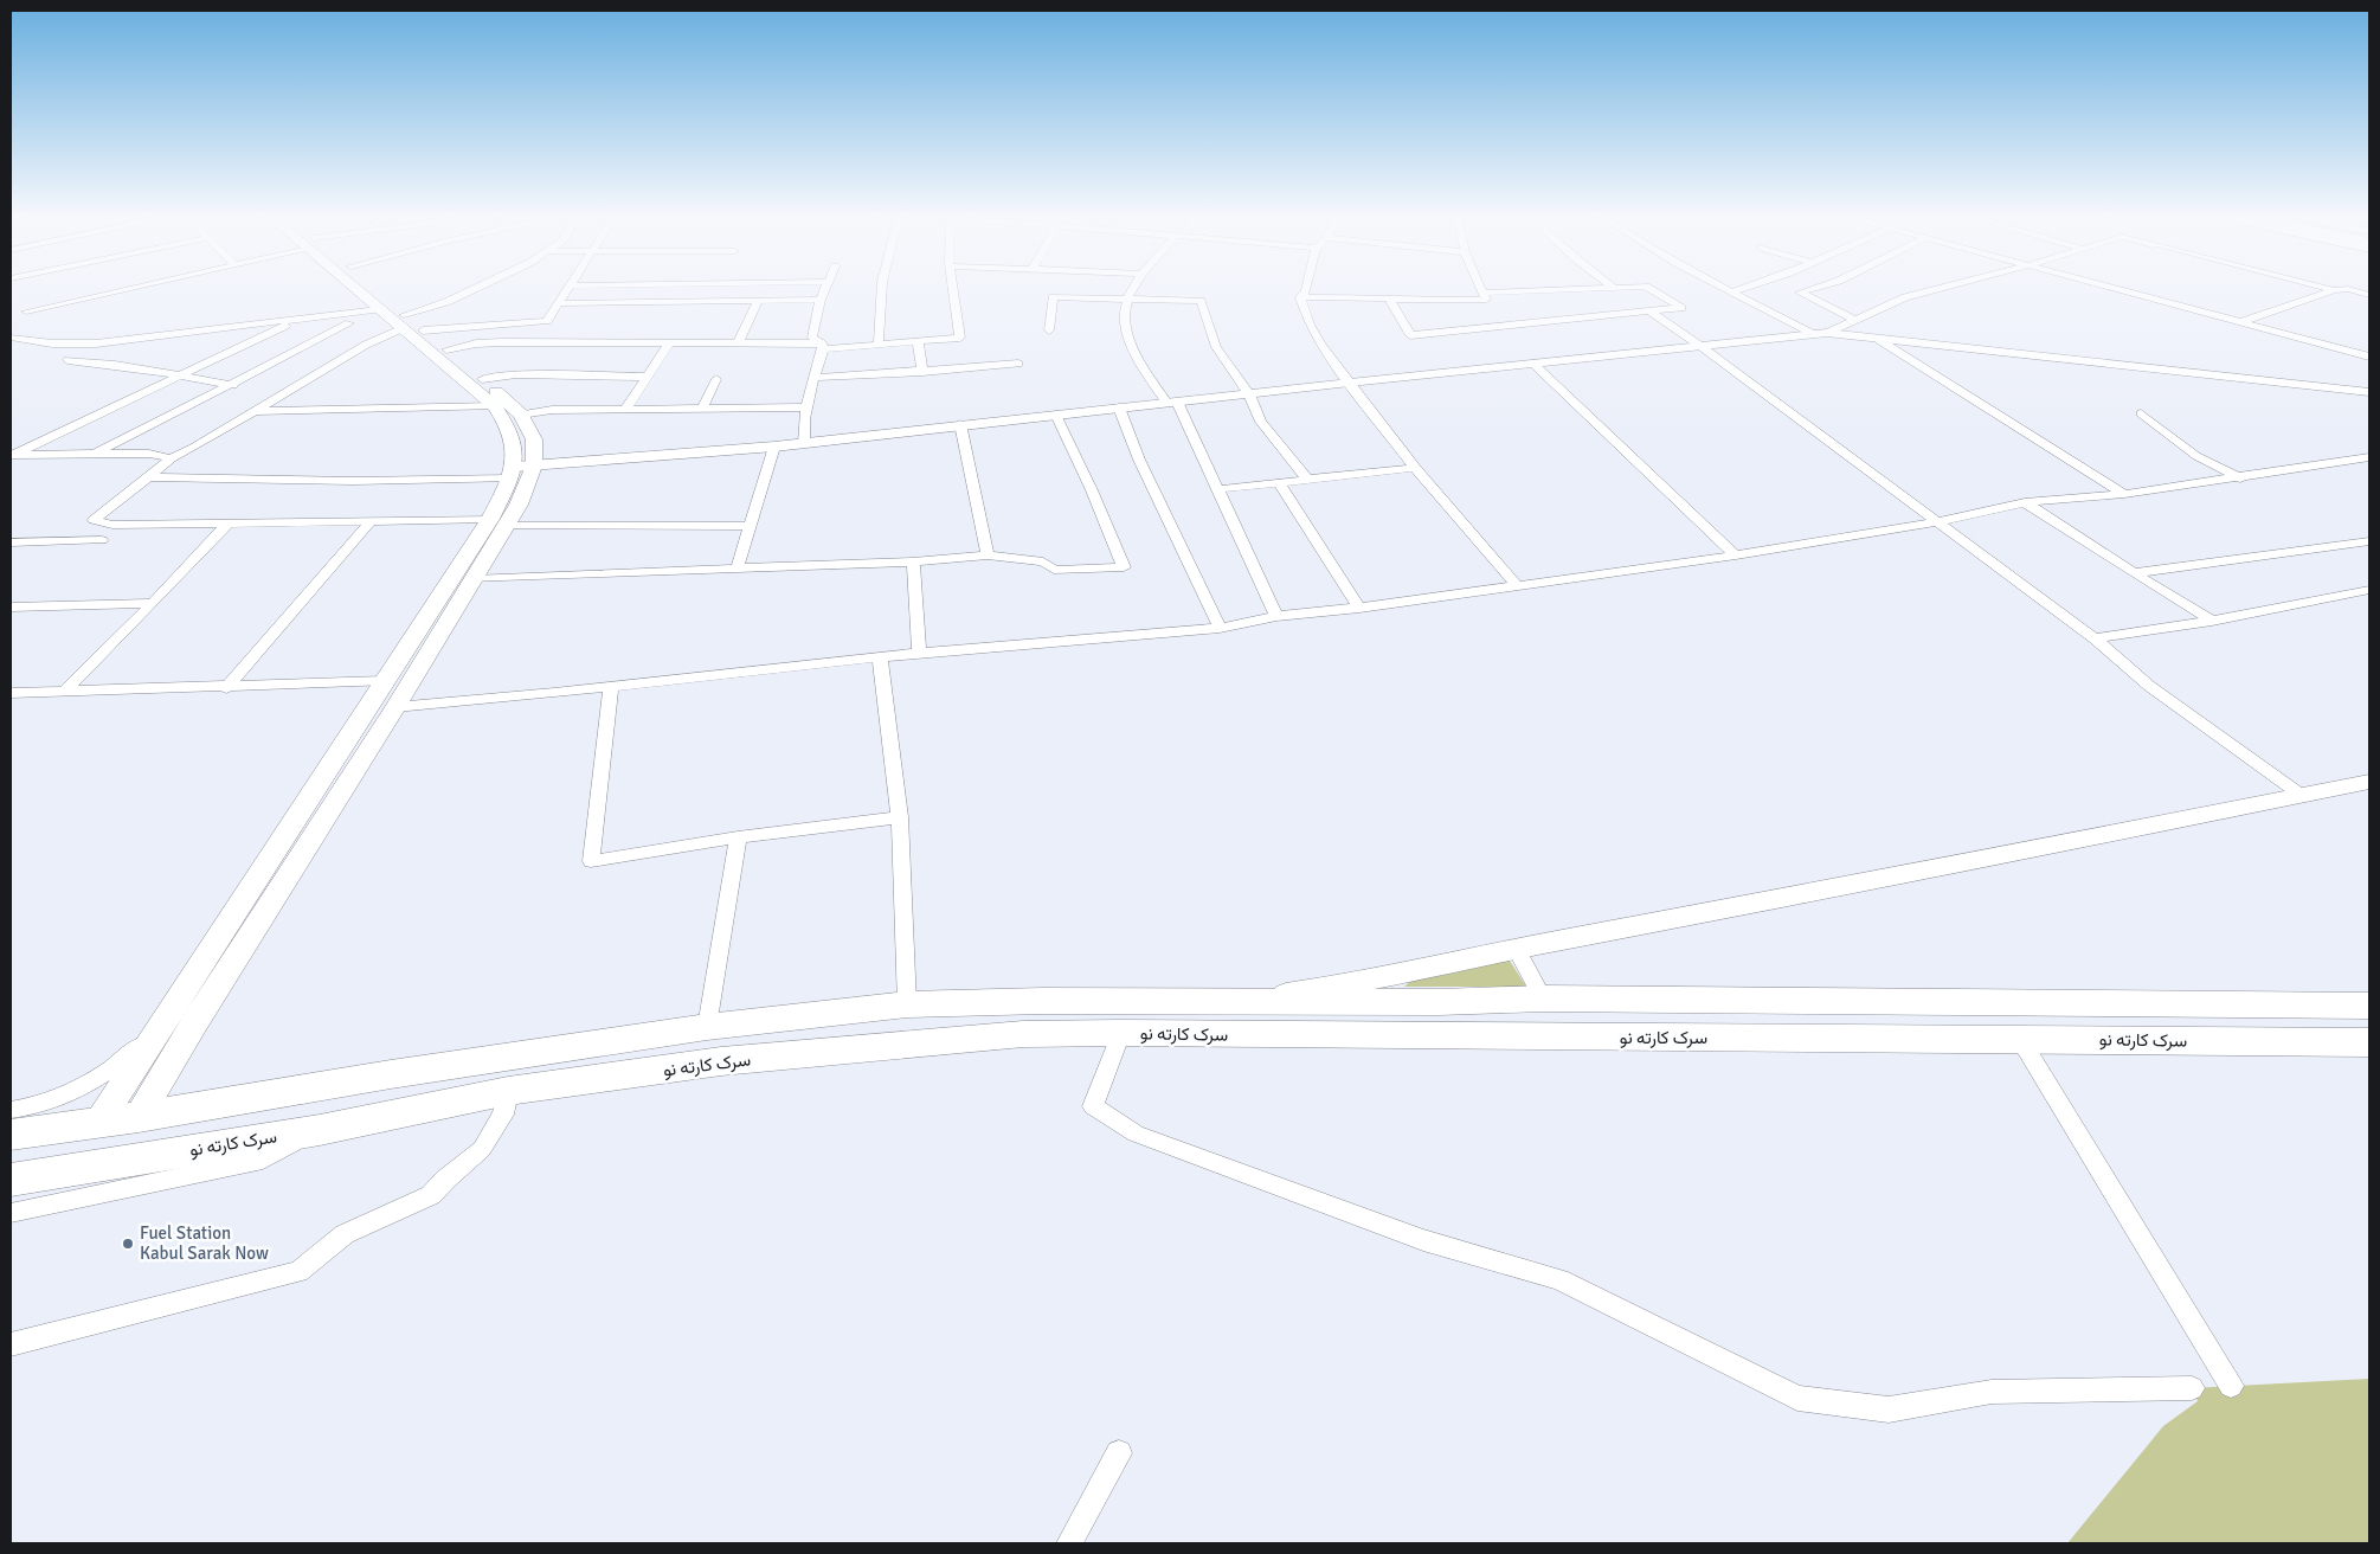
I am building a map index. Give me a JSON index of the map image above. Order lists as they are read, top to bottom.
{
  "streets": {
    "highway": ["سرک کارته نو"]
  },
  "places": ["Fuel Station Kabul Sarak Now"]
}
